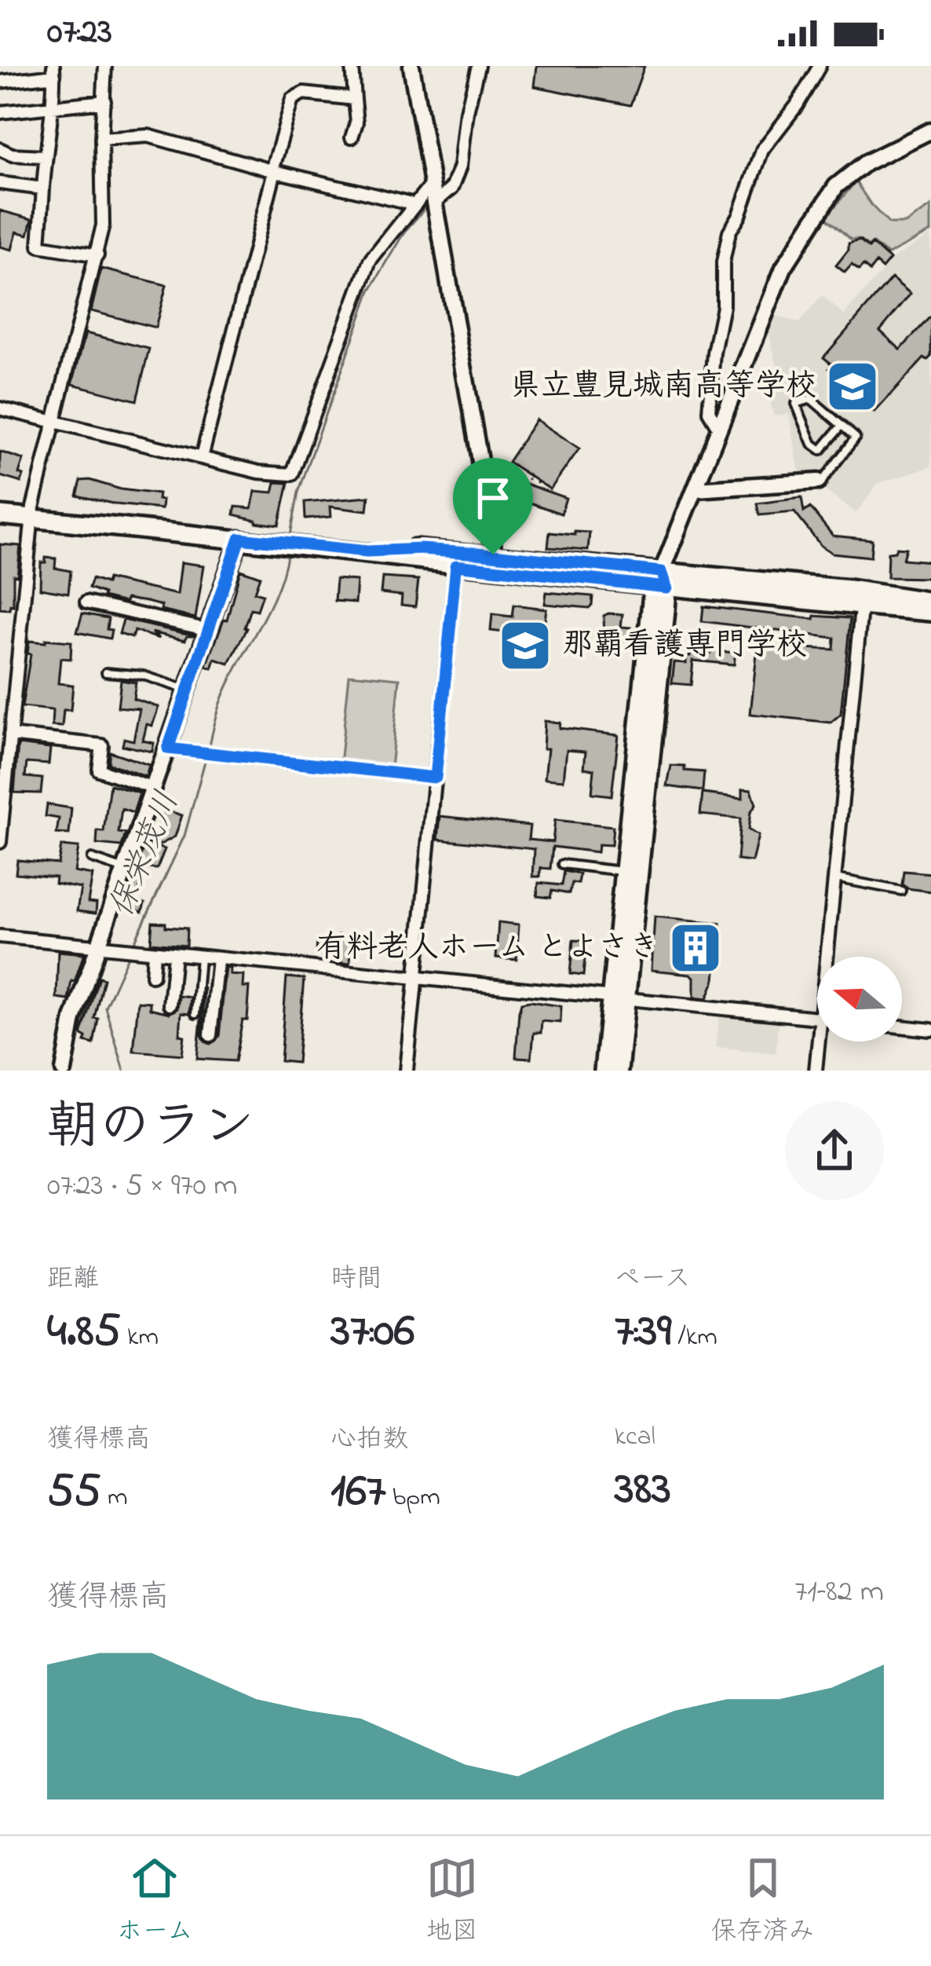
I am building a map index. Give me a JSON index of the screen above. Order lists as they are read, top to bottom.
{
  "water": ["保栄茂川"],
  "places": {
    "school or university": ["県立豊見城南高等学校", "那覇看護専門学校"],
    "building": ["有料老人ホーム とよさき"]
  },
  "north": "left",
  "page": {
    "status": "07:23",
    "heading": ["朝のラン", "07:23 · 5 × 970 m"],
    "stats": [
      ["距離", "4.85 km"],
      ["時間", "37:06"],
      ["ペース", "7:39 /km"],
      ["獲得標高", "55 m"],
      ["心拍数", "167 bpm"],
      ["kcal", "383"]
    ],
    "chart": ["獲得標高", "71–82 m"],
    "tabs": ["ホーム", "地図", "保存済み"]
  }
}
